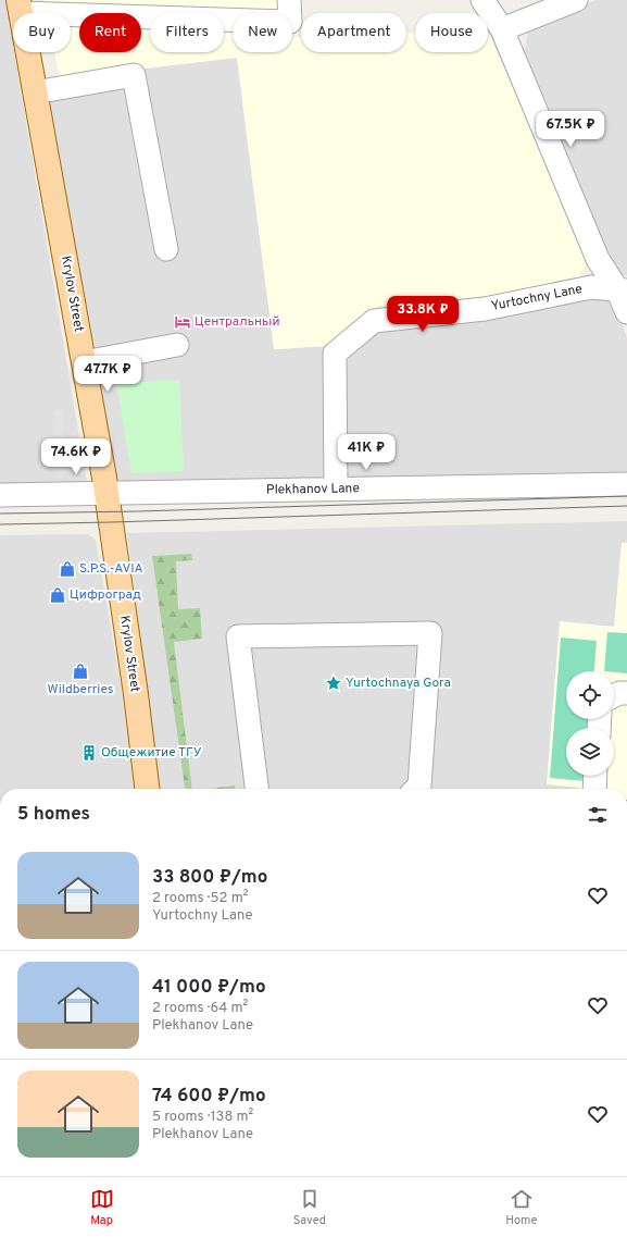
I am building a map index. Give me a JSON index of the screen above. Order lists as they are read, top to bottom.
{
  "streets": {
    "main road": ["Krylov Street"],
    "street": ["Yurtochny Lane", "Plekhanov Lane"]
  },
  "crossings": [
    ["Krylov Street", "Plekhanov Lane"],
    ["Yurtochny Lane", "Plekhanov Lane"]
  ],
  "places": {
    "hotel": ["Центральный"],
    "shop": ["S.P.S.-AVIA", "Цифроград", "Wildberries"],
    "place": ["Yurtochnaya Gora"],
    "building": ["Общежитие ТГУ"]
  },
  "page": {
    "chip": [
      "Buy",
      "Rent",
      "Filters",
      "New",
      "Apartment",
      "House"
    ],
    "price": [
      "67.5K ₽",
      "33.8K ₽",
      "47.7K ₽",
      "41K ₽",
      "74.6K ₽"
    ],
    "heading": "5 homes",
    "list": [
      {
        "name": "33 800 ₽/mo",
        "note": "2 rooms · 52 m² · Yurtochny Lane"
      },
      {
        "name": "41 000 ₽/mo",
        "note": "2 rooms · 64 m² · Plekhanov Lane"
      },
      {
        "name": "74 600 ₽/mo",
        "note": "5 rooms · 138 m² · Plekhanov Lane"
      }
    ],
    "tabs": ["Map", "Saved", "Home"]
  }
}
